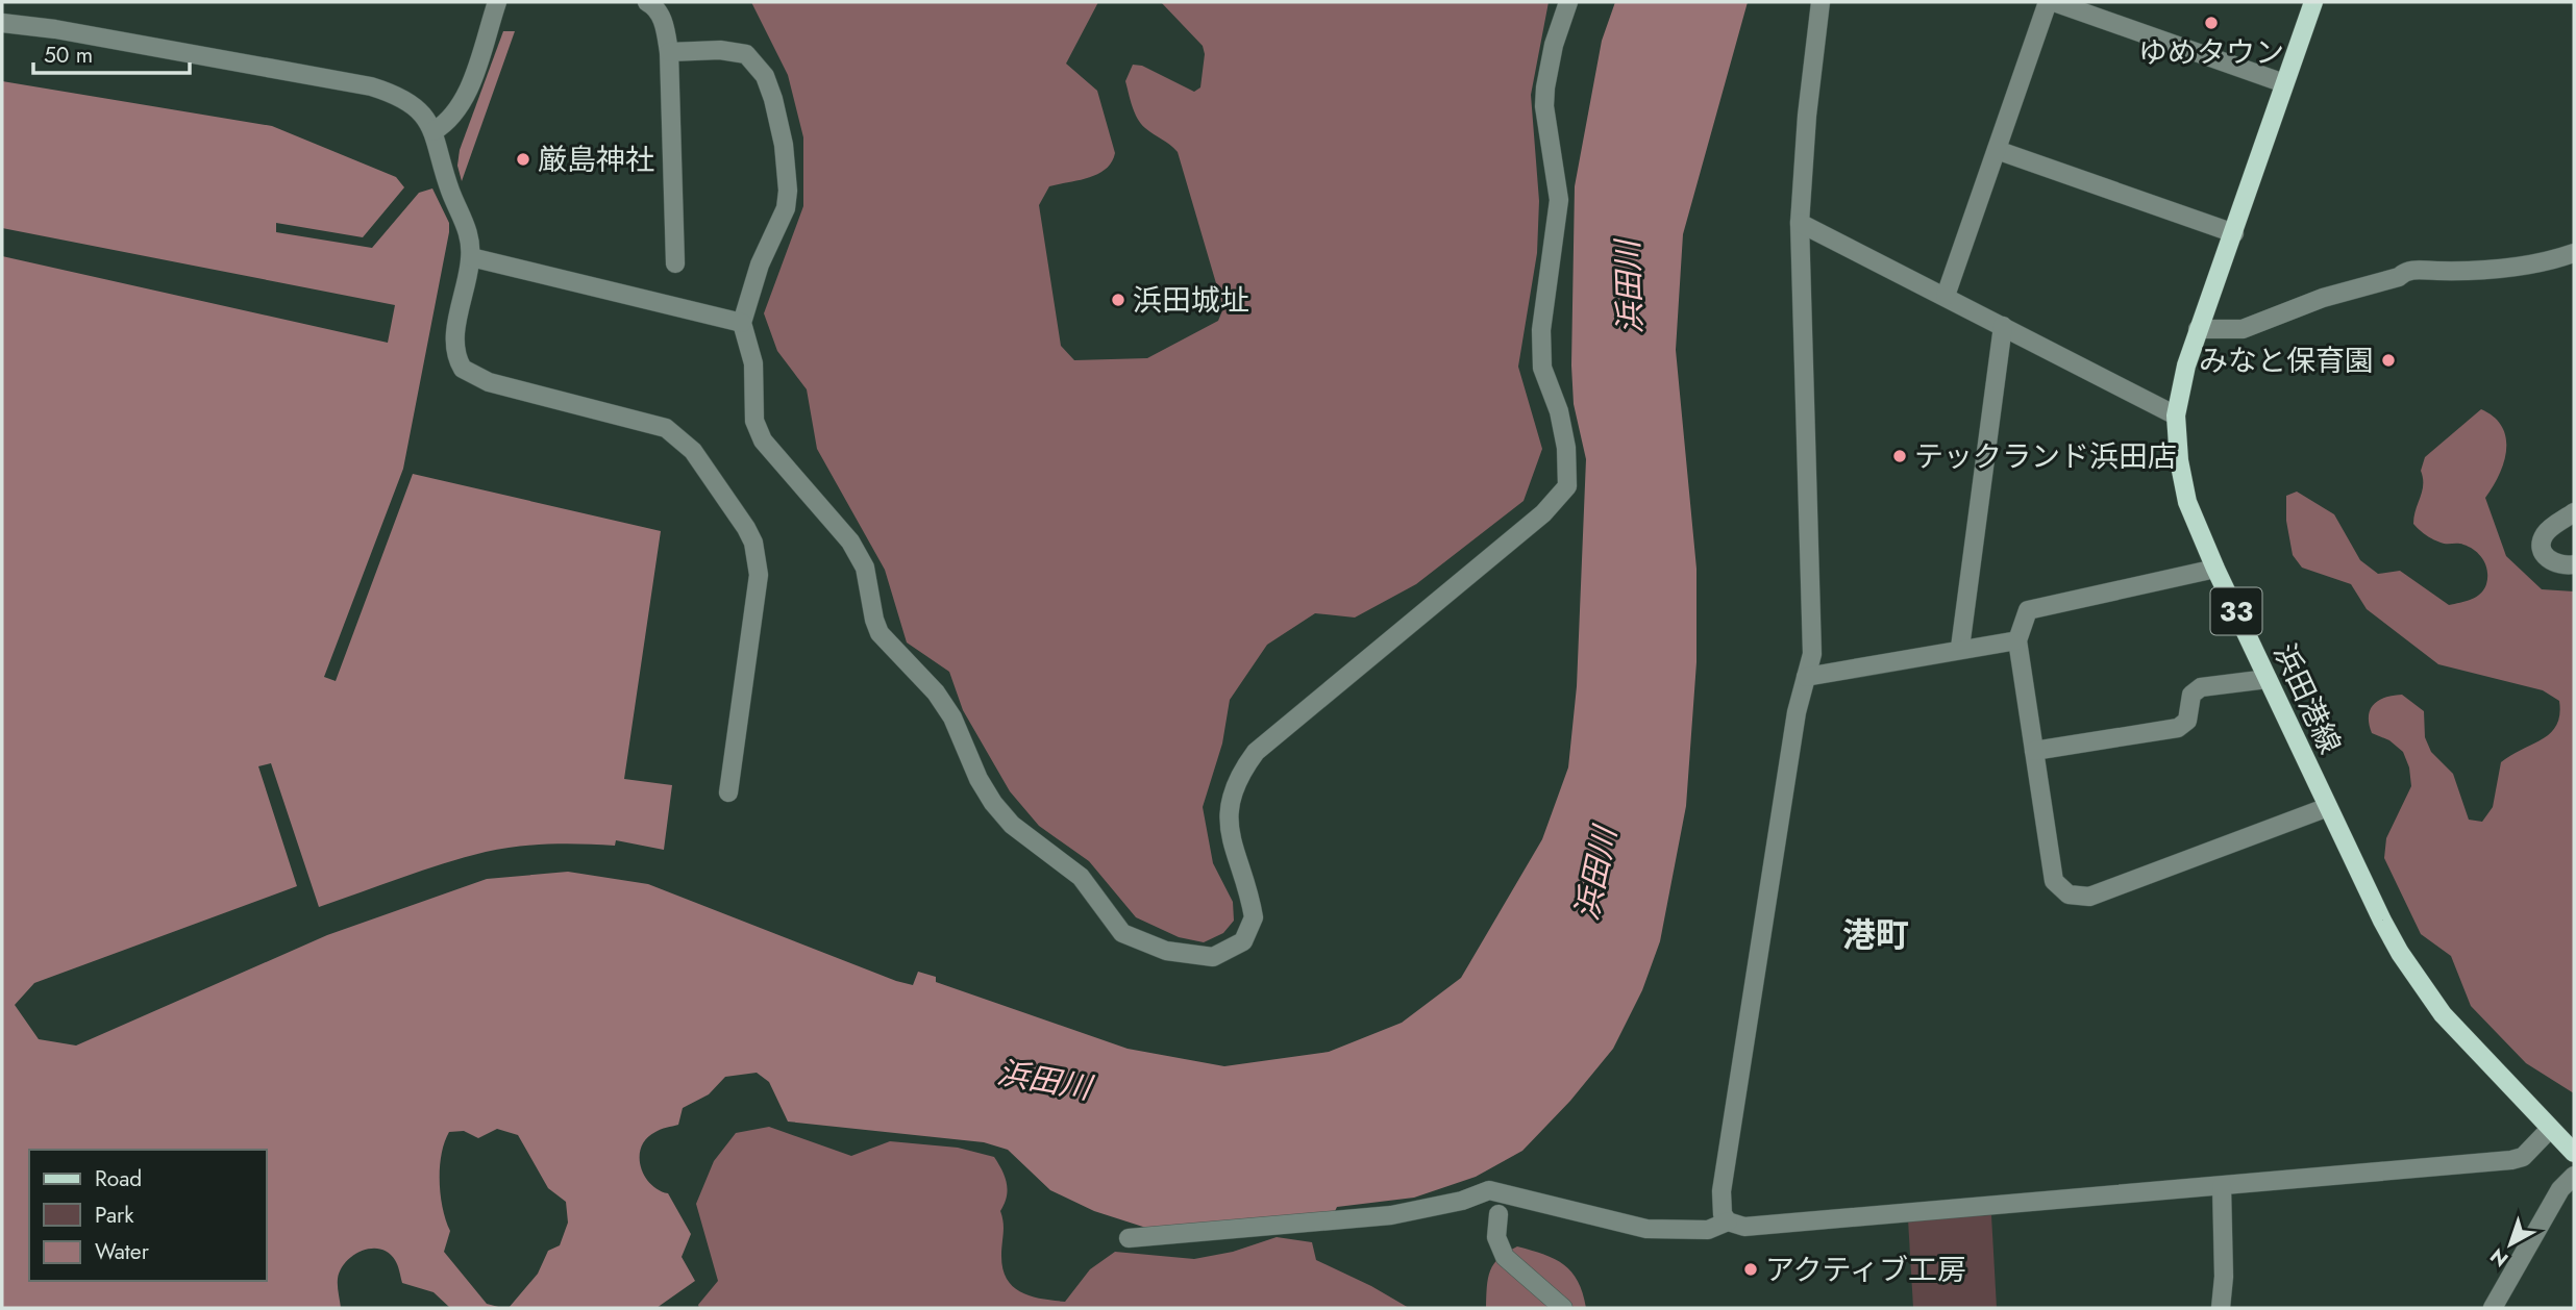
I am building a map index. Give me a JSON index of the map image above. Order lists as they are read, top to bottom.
{
  "streets": {
    "main road": ["33", "浜田港線"]
  },
  "districts": ["港町"],
  "water": ["浜田川"],
  "places": [
    "ゆめタウン",
    "厳島神社",
    "浜田城址",
    "みなと保育園",
    "テックランド浜田店",
    "アクティブ工房"
  ],
  "legend": ["Road", "Park", "Water"],
  "scale_bar": "50 m",
  "north": "bottom left"
}
